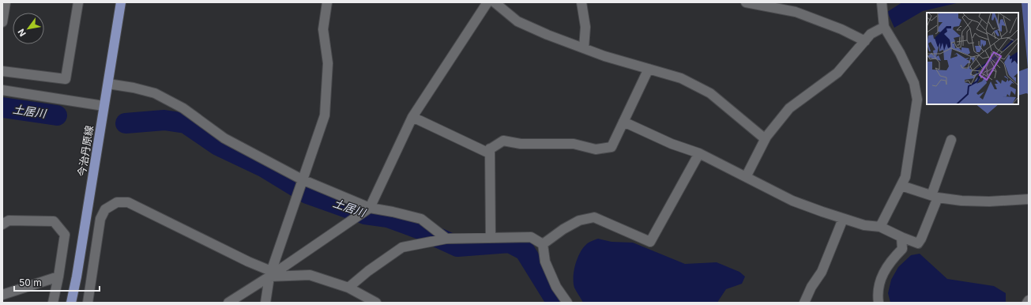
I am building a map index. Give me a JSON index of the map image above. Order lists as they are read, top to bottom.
{
  "streets": {
    "main road": ["今治丹原線"]
  },
  "water": ["土居川"],
  "scale_bar": "50 m",
  "north": "bottom left"
}
